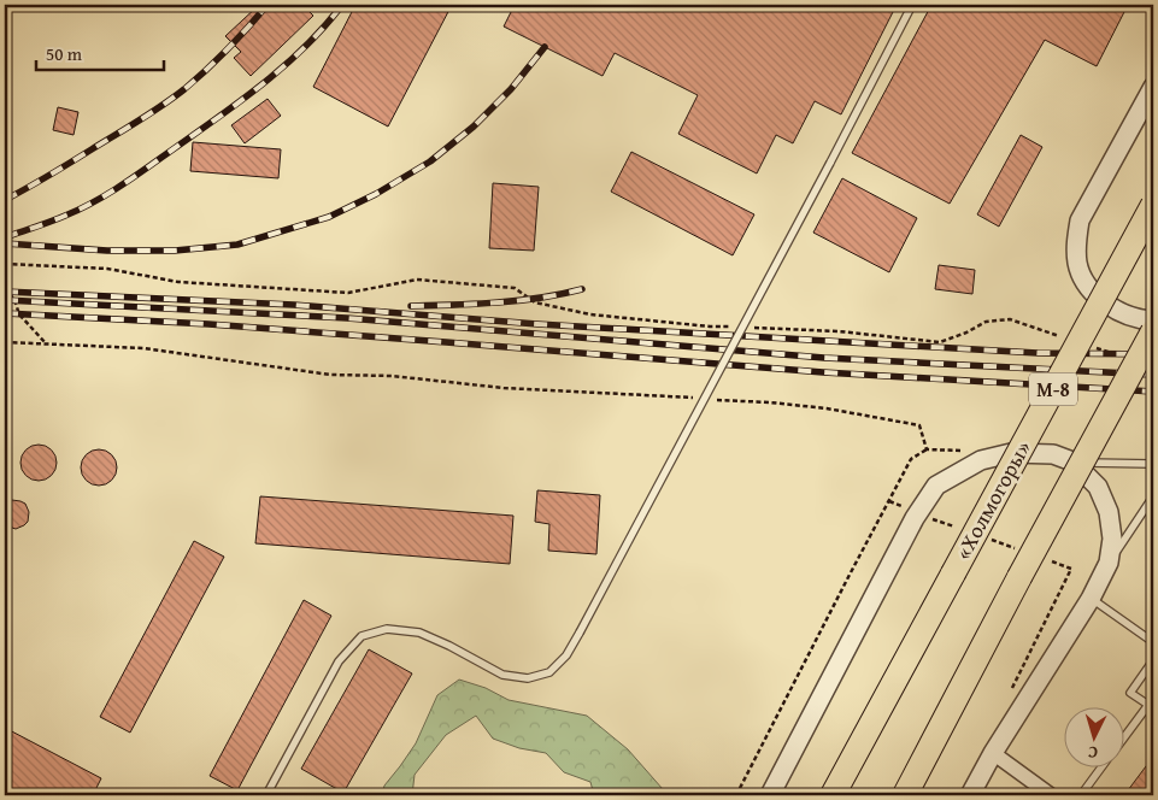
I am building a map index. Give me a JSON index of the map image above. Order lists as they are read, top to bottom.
{
  "streets": {
    "highway": ["М-8", "«Холмогоры»"]
  },
  "scale_bar": "50 m",
  "north": "bottom"
}
